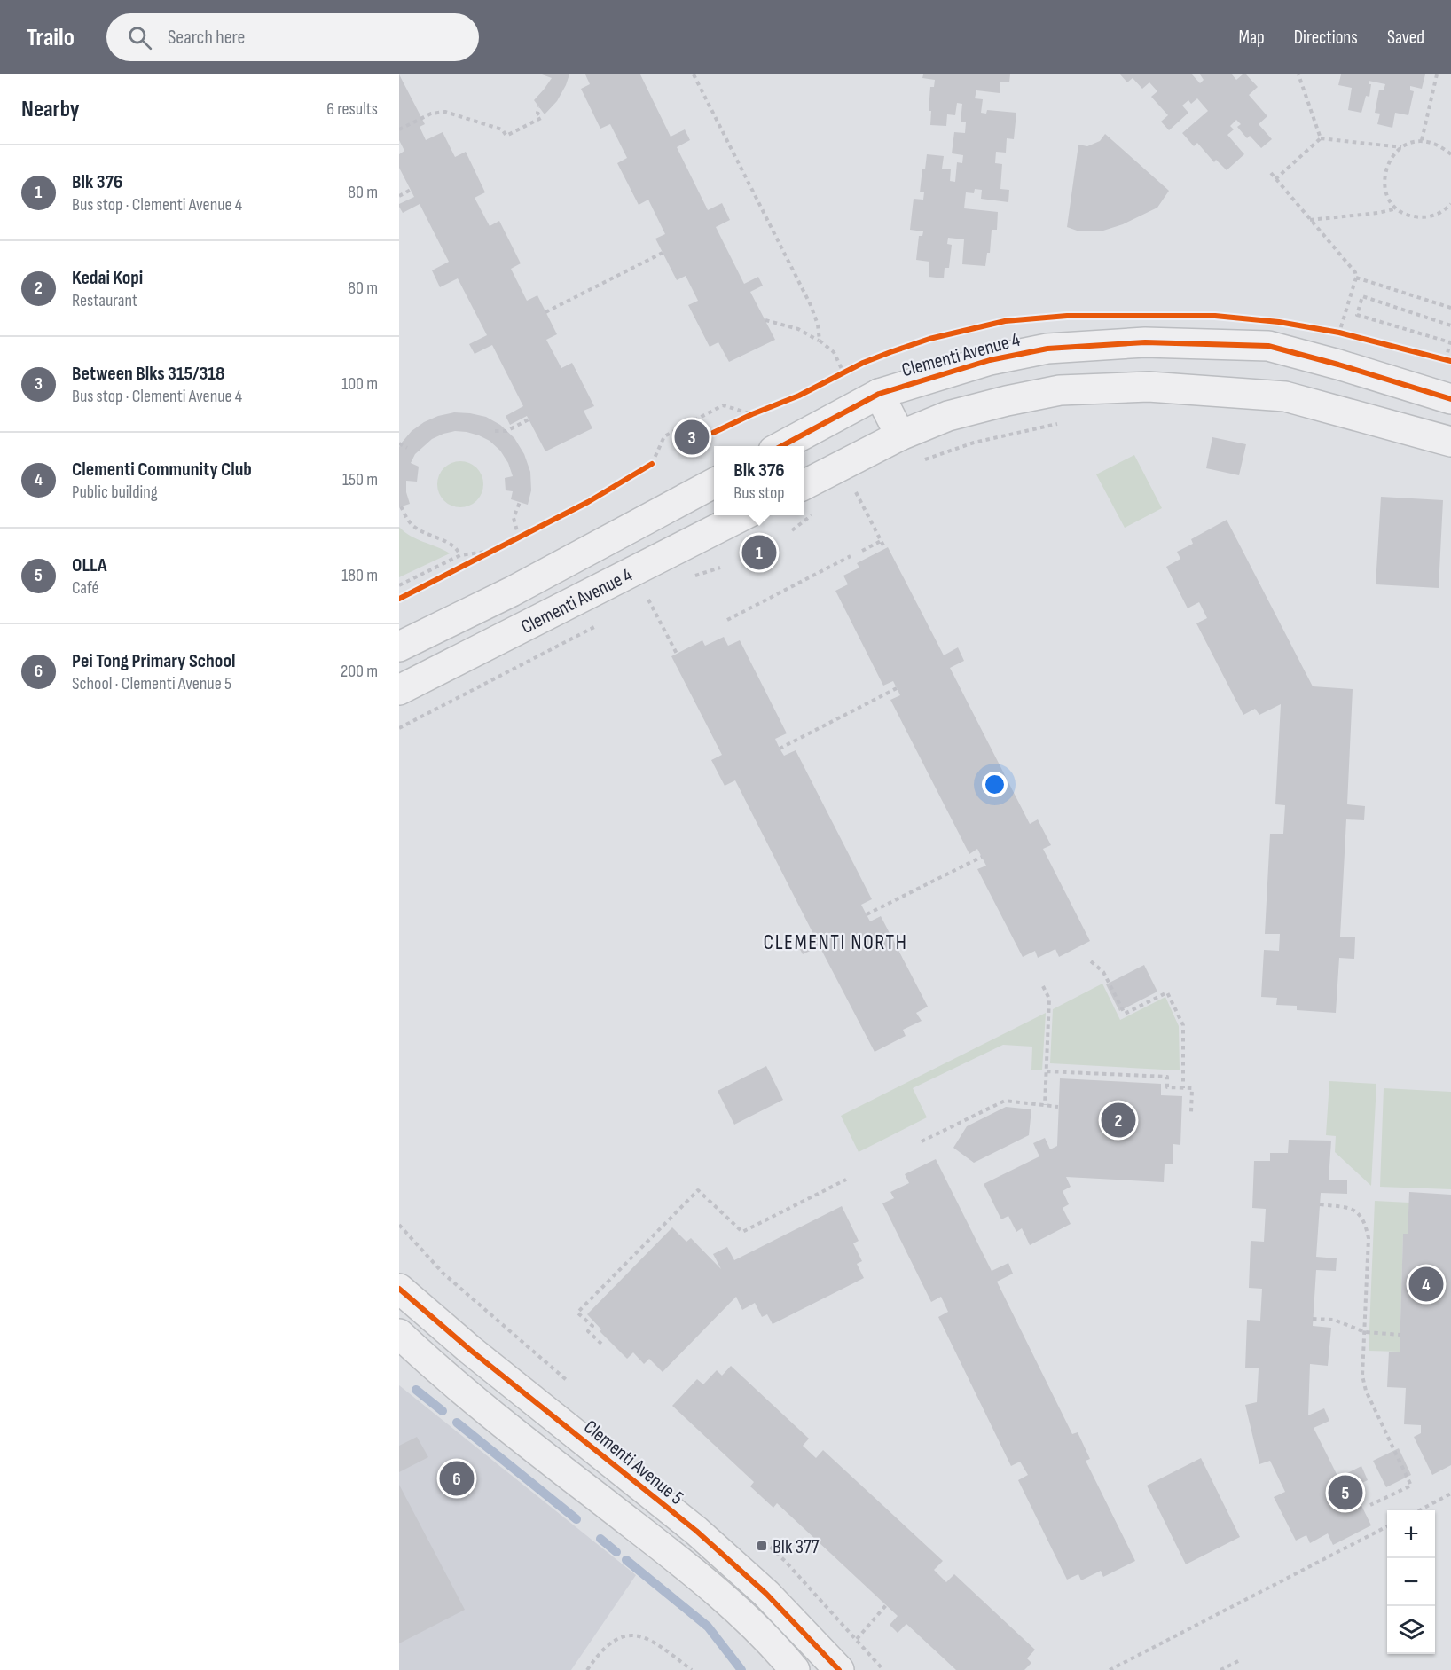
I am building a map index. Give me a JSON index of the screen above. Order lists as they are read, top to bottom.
{
  "streets": {
    "street": ["Clementi Avenue 4", "Clementi Avenue 5"]
  },
  "districts": ["CLEMENTI NORTH"],
  "places": {
    "transit": ["Blk 377"]
  },
  "page": {
    "header": "Trailo",
    "search": "Search here",
    "nav": ["Map", "Directions", "Saved"],
    "heading": ["Nearby", "6 results"],
    "list": [
      {
        "mark": "1",
        "name": "Blk 376",
        "note": "Bus stop · Clementi Avenue 4",
        "value": "80 m"
      },
      {
        "mark": "2",
        "name": "Kedai Kopi",
        "note": "Restaurant",
        "value": "80 m"
      },
      {
        "mark": "3",
        "name": "Between Blks 315/318",
        "note": "Bus stop · Clementi Avenue 4",
        "value": "100 m"
      },
      {
        "mark": "4",
        "name": "Clementi Community Club",
        "note": "Public building",
        "value": "150 m"
      },
      {
        "mark": "5",
        "name": "OLLA",
        "note": "Café",
        "value": "180 m"
      },
      {
        "mark": "6",
        "name": "Pei Tong Primary School",
        "note": "School · Clementi Avenue 5",
        "value": "200 m"
      }
    ],
    "pins": [
      "3",
      "1",
      "2",
      "4",
      "6",
      "5"
    ],
    "popup": ["Blk 376", "Bus stop"],
    "map_buttons": ["+", "−"]
  }
}
